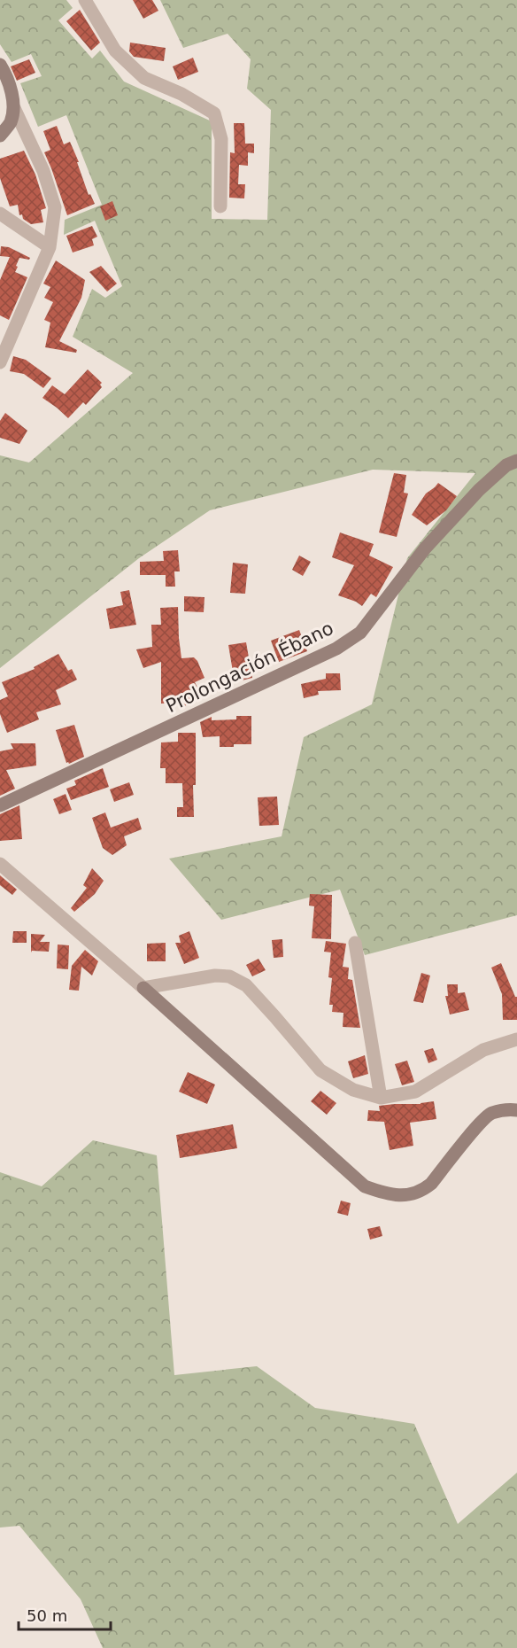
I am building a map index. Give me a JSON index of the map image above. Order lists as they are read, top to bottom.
{
  "streets": {
    "street": ["Prolongación Ébano"]
  },
  "scale_bar": "50 m"
}
